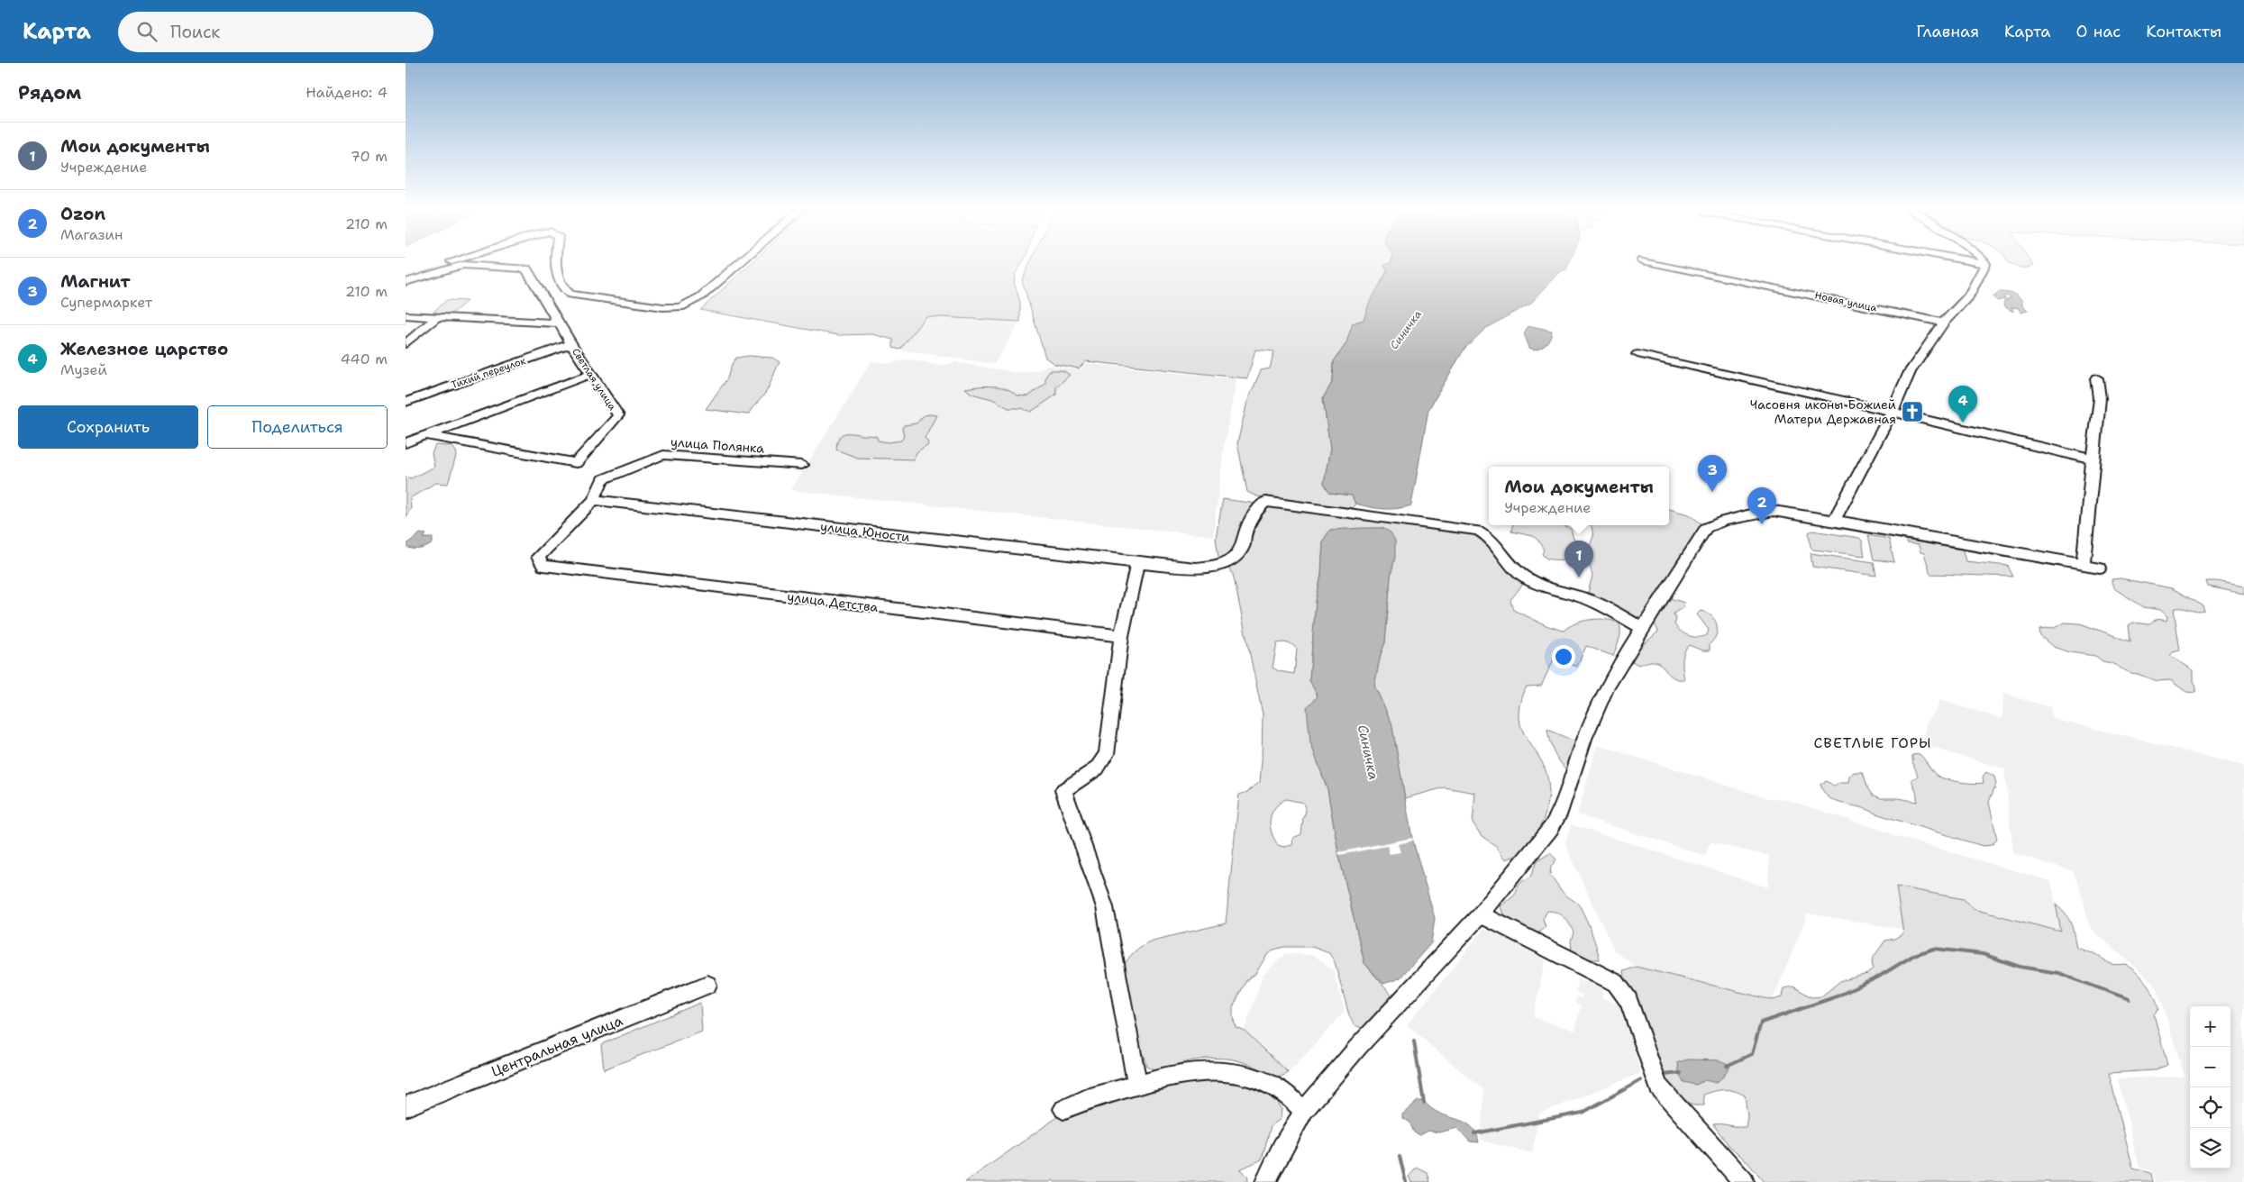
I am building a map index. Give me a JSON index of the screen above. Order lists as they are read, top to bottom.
{
  "streets": {
    "street": [
      "Новая улица",
      "Тихий переулок",
      "Светлая улица",
      "улица Полянка",
      "улица Юности",
      "улица Детства",
      "Центральная улица"
    ]
  },
  "crossings": [
    ["Тихий переулок", "Светлая улица"],
    ["улица Полянка", "улица Юности"],
    ["улица Полянка", "улица Детства"]
  ],
  "districts": ["СВЕТЛЫЕ ГОРЫ"],
  "water": ["Синичка"],
  "places": {
    "church": ["Часовня иконы Божией Матери Державная"]
  },
  "page": {
    "header": "Карта",
    "search": "Поиск",
    "nav": [
      "Главная",
      "Карта",
      "О нас",
      "Контакты"
    ],
    "heading": ["Рядом", "Найдено: 4"],
    "list": [
      {
        "mark": "1",
        "name": "Мои документы",
        "note": "Учреждение",
        "value": "70 m"
      },
      {
        "mark": "2",
        "name": "Ozon",
        "note": "Магазин",
        "value": "210 m"
      },
      {
        "mark": "3",
        "name": "Магнит",
        "note": "Супермаркет",
        "value": "210 m"
      },
      {
        "mark": "4",
        "name": "Железное царство",
        "note": "Музей",
        "value": "440 m"
      }
    ],
    "pins": [
      "4",
      "3",
      "2",
      "1"
    ],
    "buttons": ["Сохранить", "Поделиться"],
    "popup": ["Мои документы", "Учреждение"],
    "map_buttons": ["+", "−"]
  }
}
